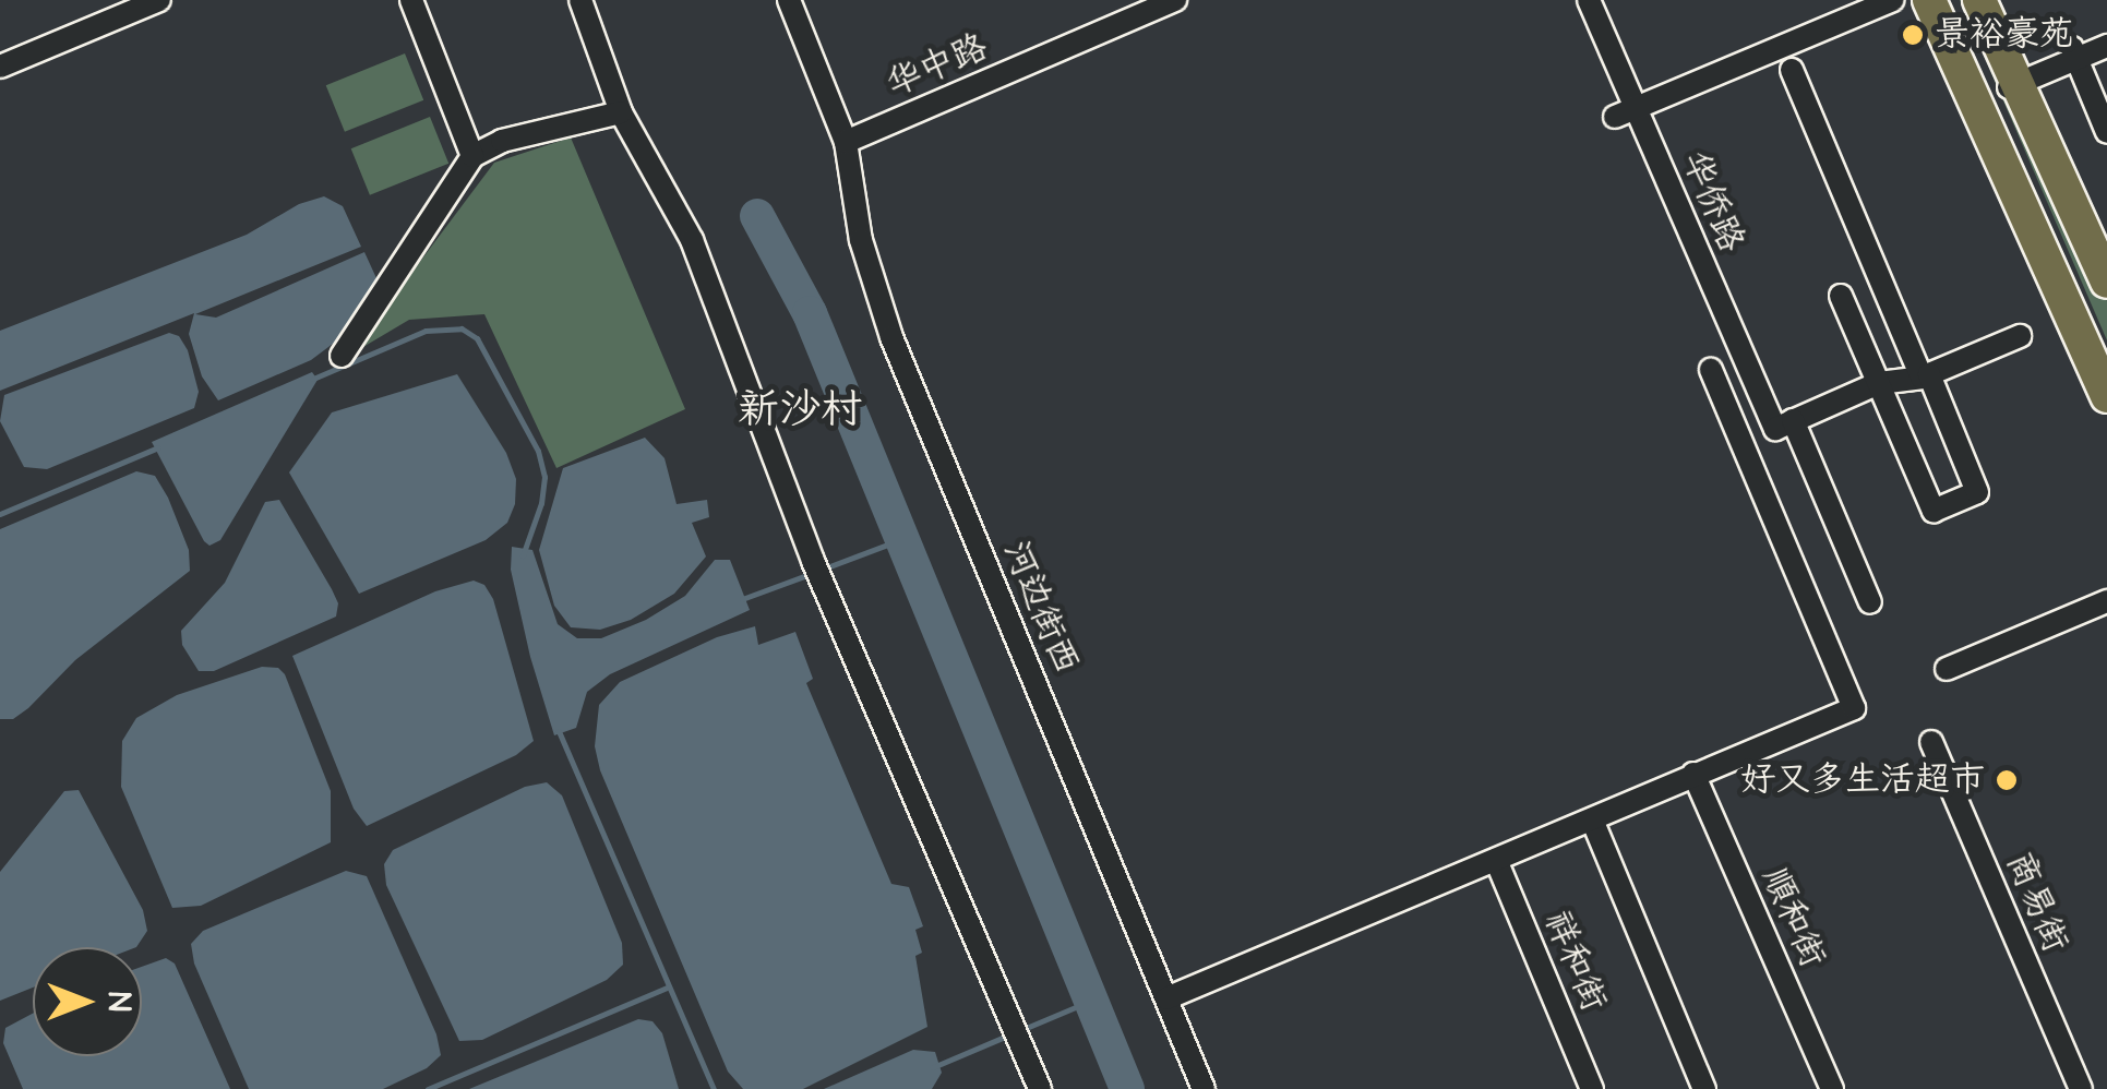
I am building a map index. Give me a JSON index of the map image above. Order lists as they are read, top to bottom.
{
  "streets": {
    "street": [
      "华中路",
      "华侨路",
      "河边街西",
      "商易街",
      "順和街",
      "祥和街"
    ]
  },
  "crossings": [
    ["华中路", "河边街西"]
  ],
  "districts": ["新沙村"],
  "places": ["景裕豪苑", "好又多生活超市"],
  "north": "right"
}
